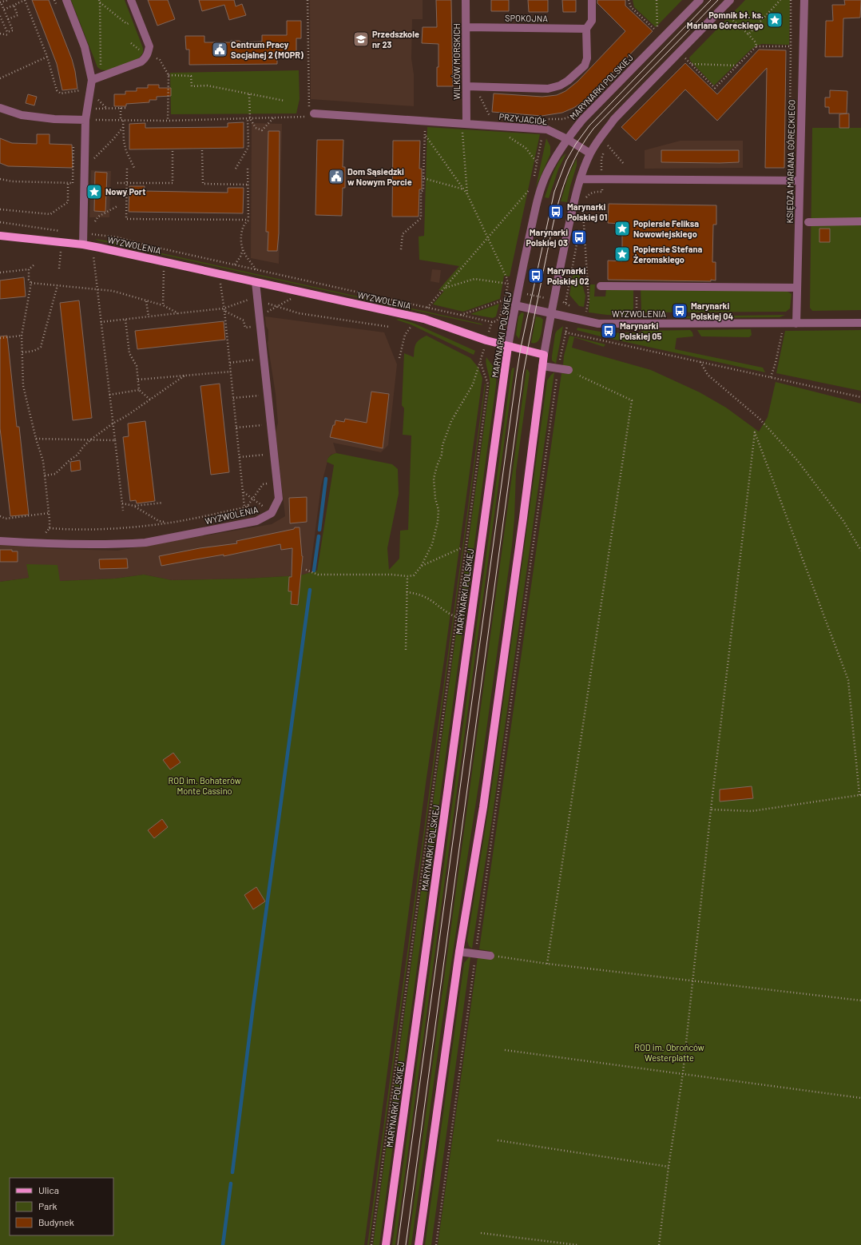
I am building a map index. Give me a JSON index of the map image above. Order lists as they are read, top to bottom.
{
  "streets": {
    "main road": ["MARYNARKI POLSKIEJ", "WYZWOLENIA"],
    "street": [
      "SPOKOJNA",
      "WILKÓW MORSKICH",
      "PRZYJACIÓŁ",
      "KSIĘDZA MARIANA GÓRECKIEGO"
    ]
  },
  "crossings": [
    ["SPOKOJNA", "WILKÓW MORSKICH"],
    ["WILKÓW MORSKICH", "PRZYJACIÓŁ"],
    ["MARYNARKI POLSKIEJ", "PRZYJACIÓŁ"],
    ["MARYNARKI POLSKIEJ", "WYZWOLENIA"],
    ["KSIĘDZA MARIANA GÓRECKIEGO", "WYZWOLENIA"]
  ],
  "parks": ["ROD im. Bohaterów Monte Cassino", "ROD im. Obrońców Westerplatte"],
  "places": {
    "place": [
      "Pomnik bł. ks. Mariana Góreckiego",
      "Nowy Port",
      "Popiersie Feliksa Nowowiejskiego",
      "Popiersie Stefana Żeromskiego"
    ],
    "school or university": ["Przedszkole nr 23"],
    "public building": ["Centrum Pracy Socjalnej 2 (MOPR)", "Dom Sąsiedzki w Nowym Porcie"],
    "bus stop": [
      "Marynarki Polskiej 01",
      "Marynarki Polskiej 03",
      "Marynarki Polskiej 02",
      "Marynarki Polskiej 04",
      "Marynarki Polskiej 05"
    ]
  },
  "legend": ["Ulica", "Park", "Budynek"]
}
